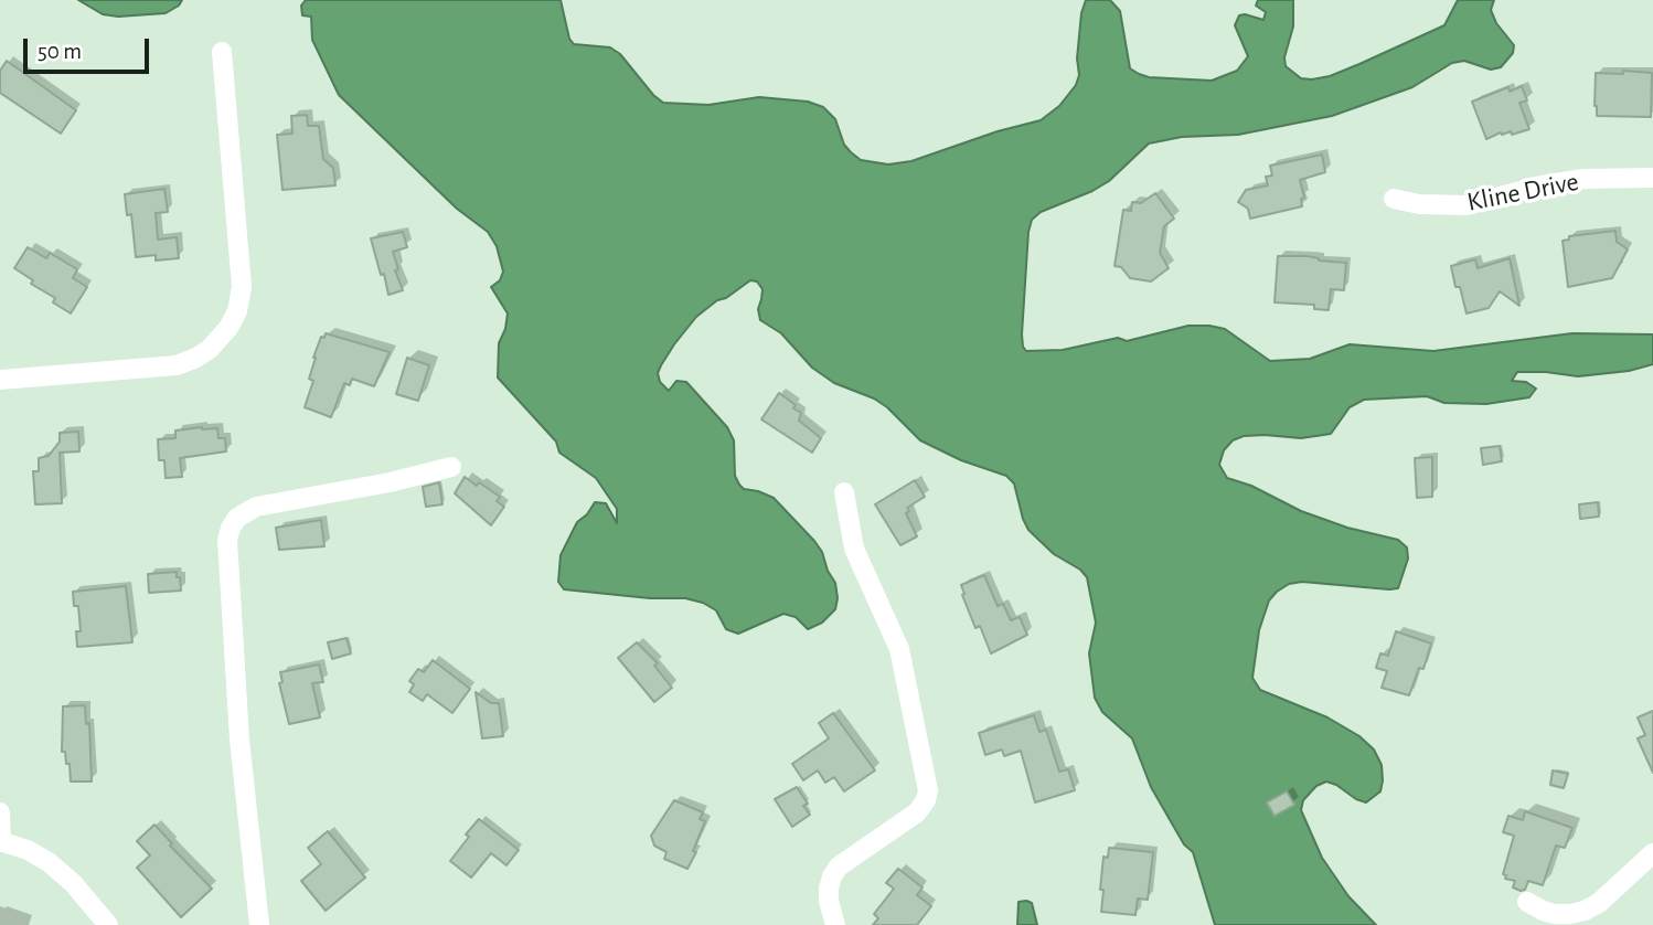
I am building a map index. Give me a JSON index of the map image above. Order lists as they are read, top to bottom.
{
  "streets": {
    "street": ["Kline Drive"]
  },
  "scale_bar": "50 m"
}
